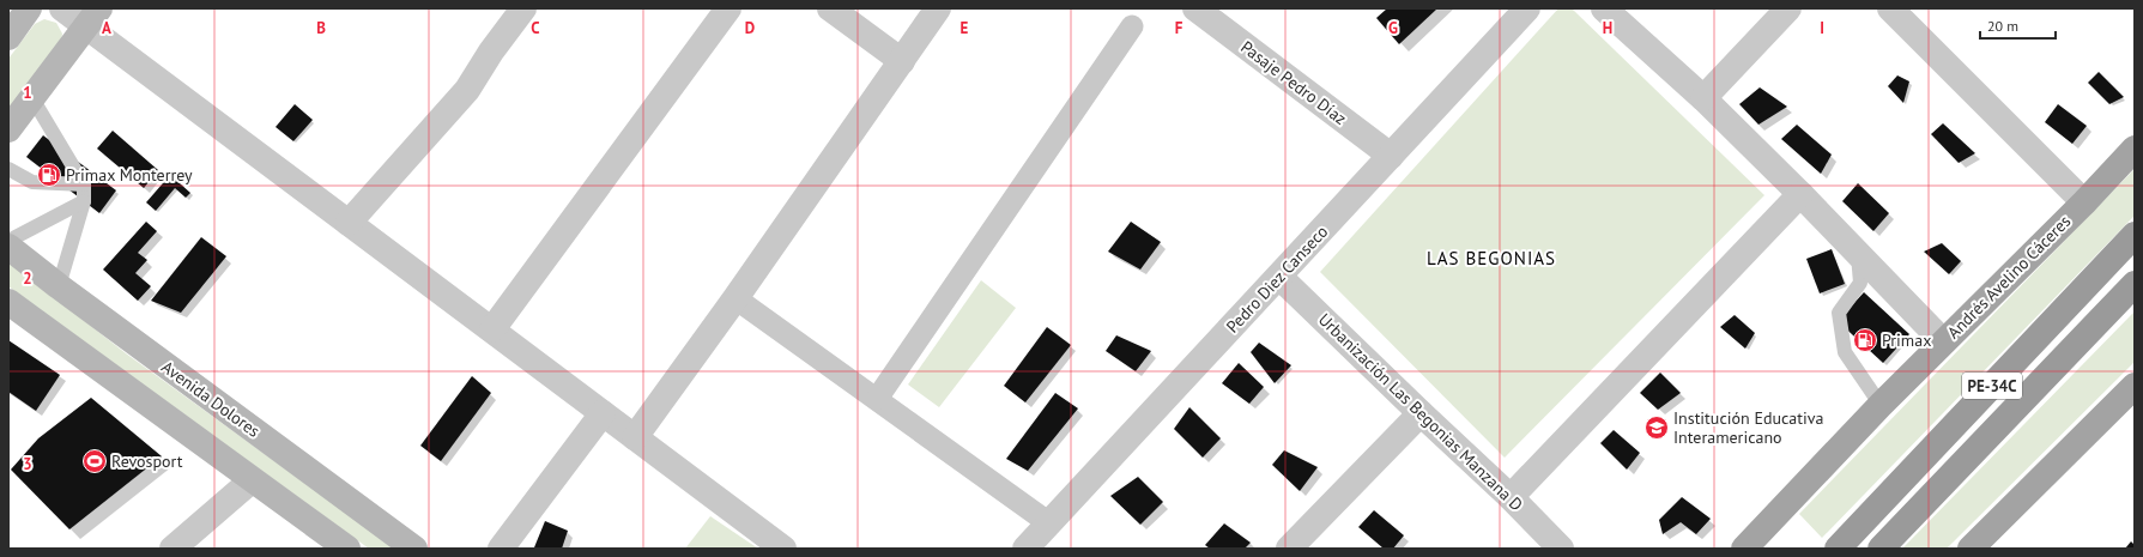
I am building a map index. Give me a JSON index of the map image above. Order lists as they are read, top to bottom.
{
  "streets": {
    "highway": ["PE-34C"],
    "main road": ["Andrés Avelino Cáceres", "Avenida Dolores"],
    "street": ["Pasaje Pedro Díaz", "Pedro Diez Canseco", "Urbanización Las Begonias Manzana D"]
  },
  "crossings": [
    ["Pasaje Pedro Díaz", "Pedro Diez Canseco"],
    ["Pedro Diez Canseco", "Urbanización Las Begonias Manzana D"]
  ],
  "districts": ["LAS BEGONIAS"],
  "places": {
    "fuel station": ["Primax Monterrey", "Primax"],
    "school or university": ["Institución Educativa Interamericano"],
    "sports": ["Revosport"]
  },
  "scale_bar": "20 m",
  "grid": {
    "columns": [
      "A",
      "B",
      "C",
      "D",
      "E",
      "F",
      "G",
      "H",
      "I"
    ],
    "rows": ["1", "2", "3"]
  }
}
